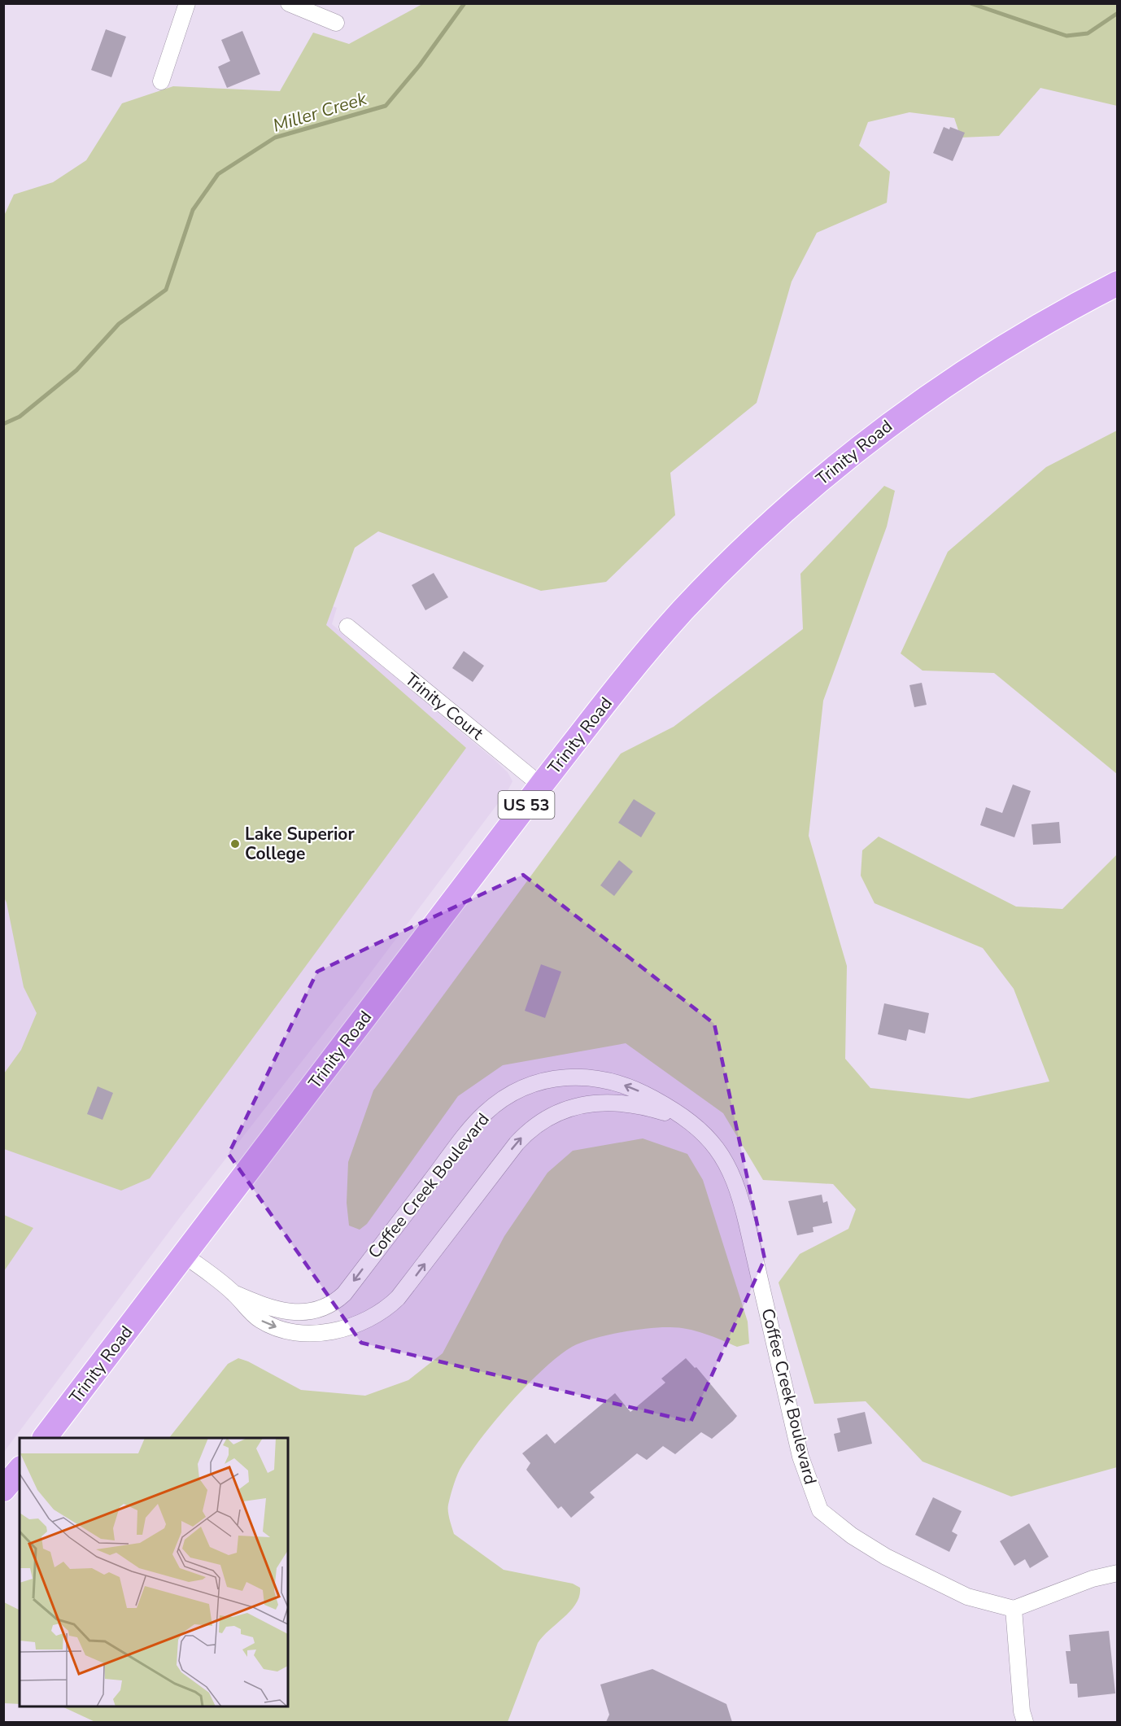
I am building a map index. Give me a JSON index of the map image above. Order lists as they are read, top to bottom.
{
  "streets": {
    "highway": ["Trinity Road", "US 53"],
    "street": ["Trinity Court", "Coffee Creek Boulevard"]
  },
  "crossings": [
    ["Trinity Road", "Trinity Court"],
    ["Trinity Road", "Coffee Creek Boulevard"]
  ],
  "water": ["Miller Creek"],
  "places": ["Lake Superior College"]
}
